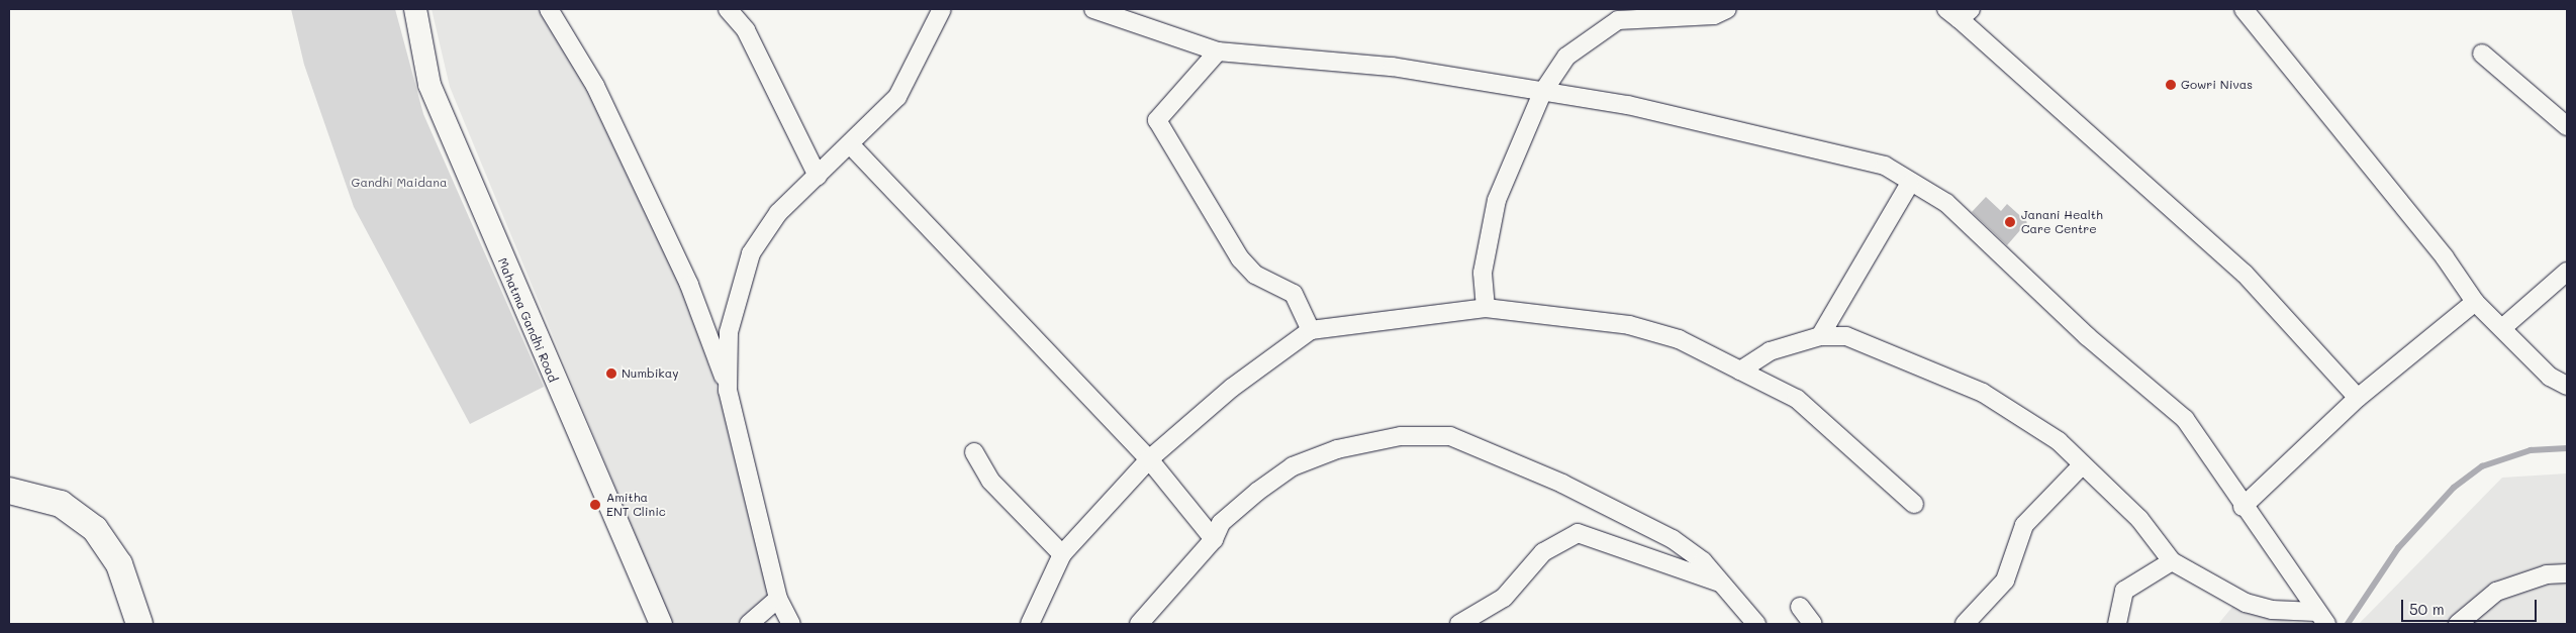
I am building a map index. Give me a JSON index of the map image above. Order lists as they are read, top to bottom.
{
  "streets": {
    "main road": ["Mahatma Gandhi Road"]
  },
  "parks": ["Gandhi Maidana"],
  "places": [
    "Gowri Nivas",
    "Janani Health Care Centre",
    "Numbikay",
    "Amitha ENT Clinic"
  ],
  "scale_bar": "50 m"
}
